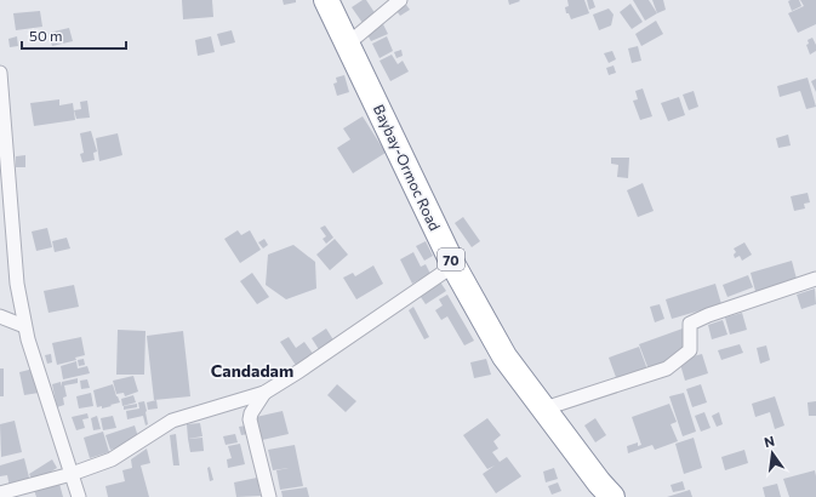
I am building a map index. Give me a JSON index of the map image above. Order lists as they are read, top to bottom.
{
  "streets": {
    "highway": ["Baybay-Ormoc Road", "70"]
  },
  "districts": ["Candadam"],
  "scale_bar": "50 m",
  "north": "top"
}
